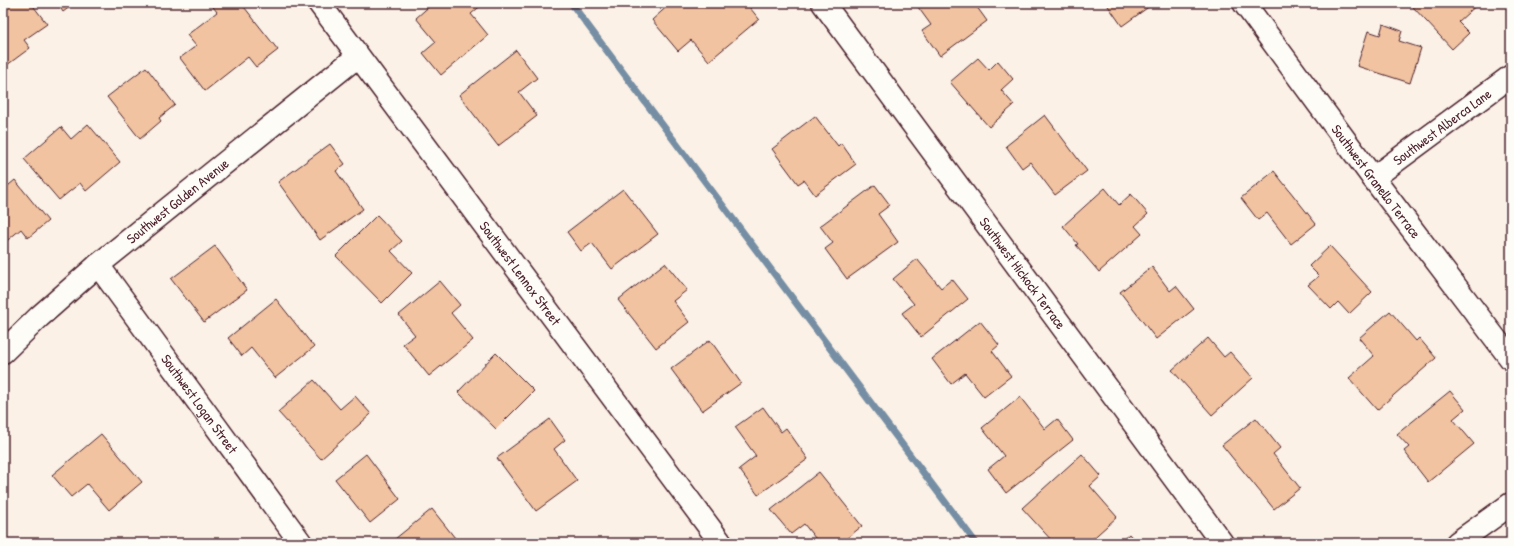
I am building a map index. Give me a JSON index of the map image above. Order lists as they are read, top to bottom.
{
  "streets": {
    "street": [
      "Southwest Alberca Lane",
      "Southwest Granello Terrace",
      "Southwest Golden Avenue",
      "Southwest Lennox Street",
      "Southwest Hickock Terrace",
      "Southwest Logan Street"
    ]
  },
  "crossings": [
    ["Southwest Alberca Lane", "Southwest Granello Terrace"],
    ["Southwest Golden Avenue", "Southwest Lennox Street"],
    ["Southwest Golden Avenue", "Southwest Logan Street"]
  ]
}
